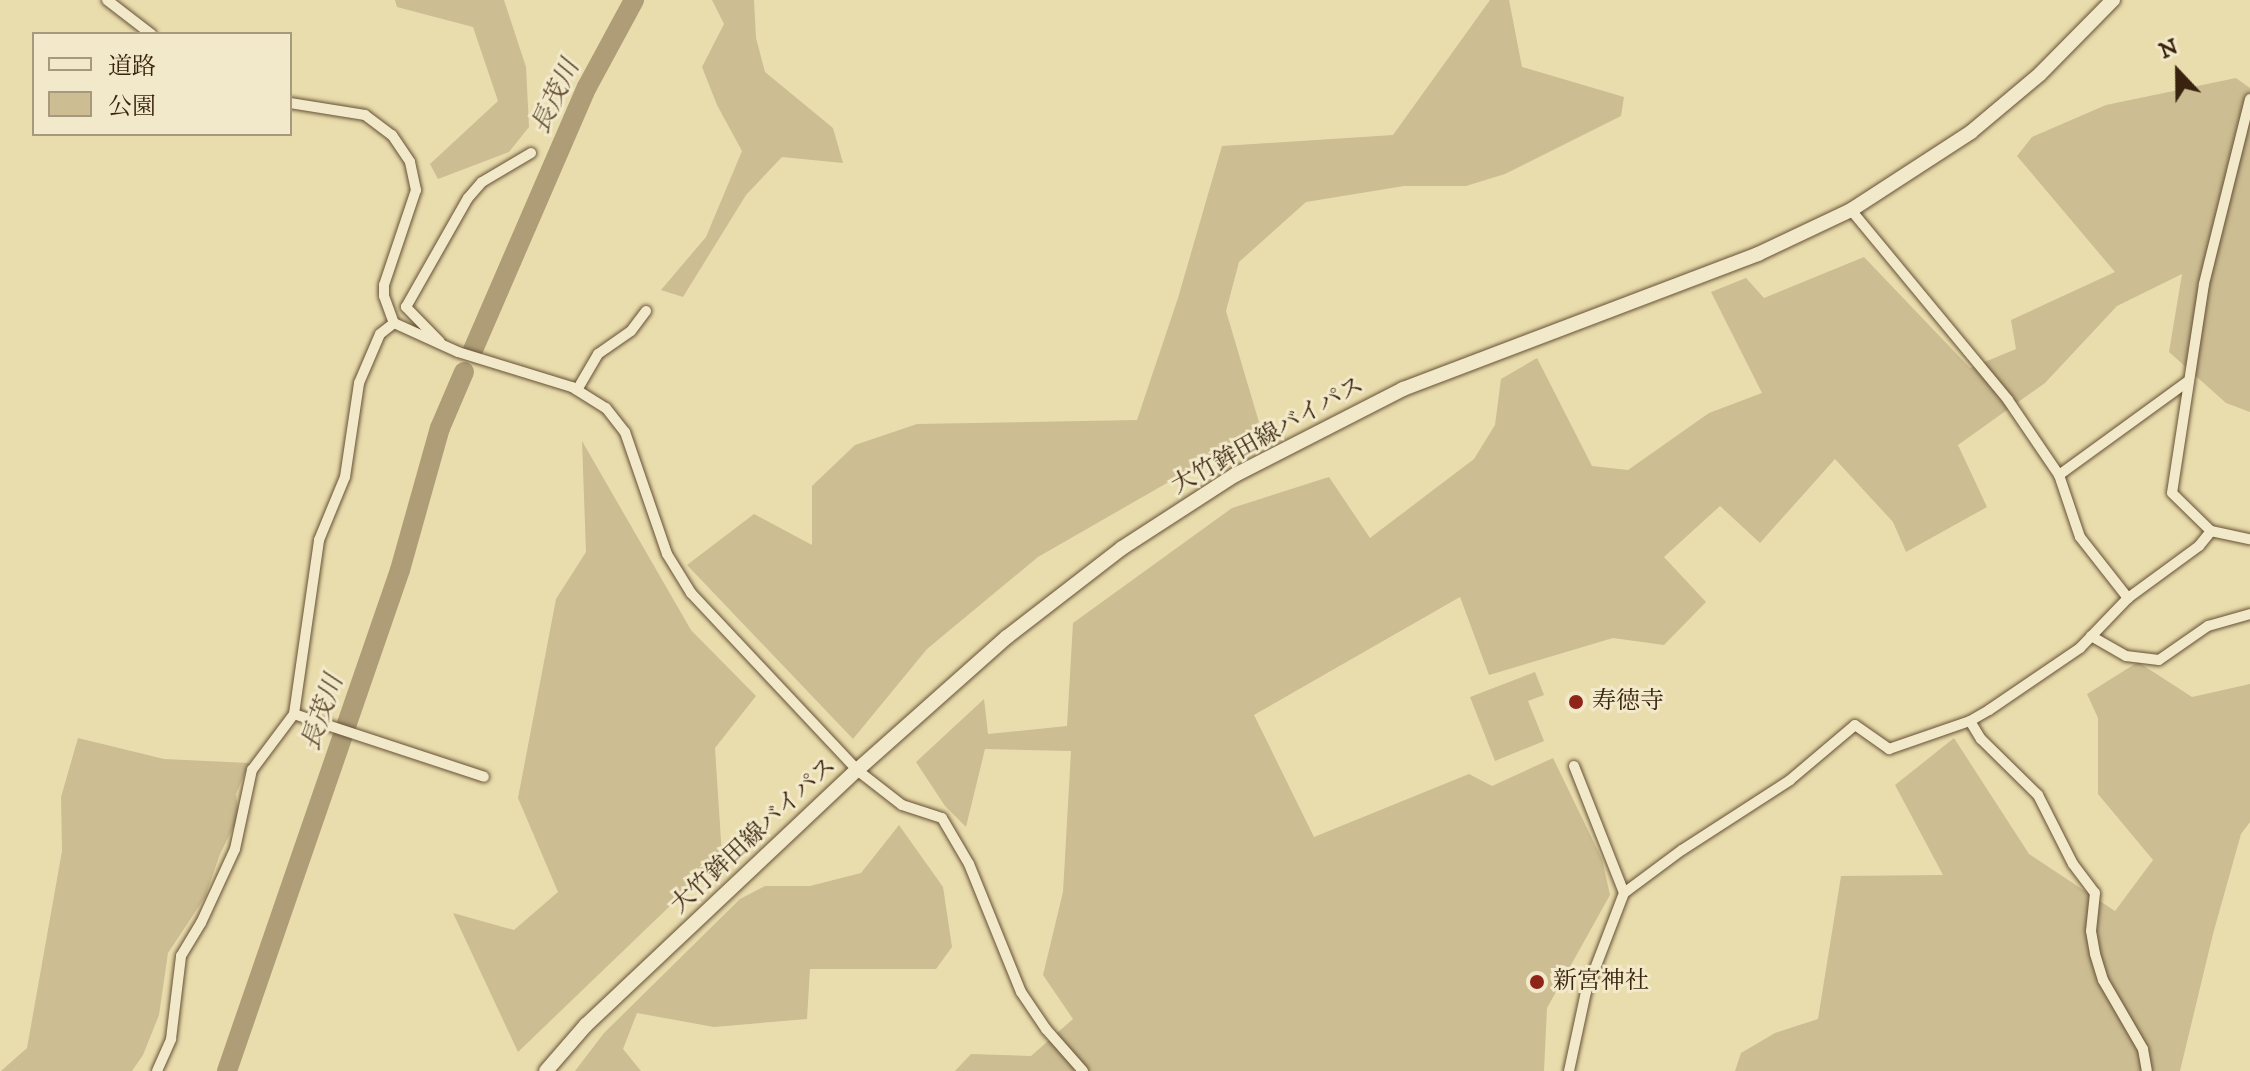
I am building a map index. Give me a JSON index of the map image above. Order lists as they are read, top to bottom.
{
  "streets": {
    "main road": ["大竹鉾田線バイパス"]
  },
  "water": ["長茂川"],
  "places": ["寿徳寺", "新宮神社"],
  "legend": ["道路", "公園"],
  "north": "top"
}
